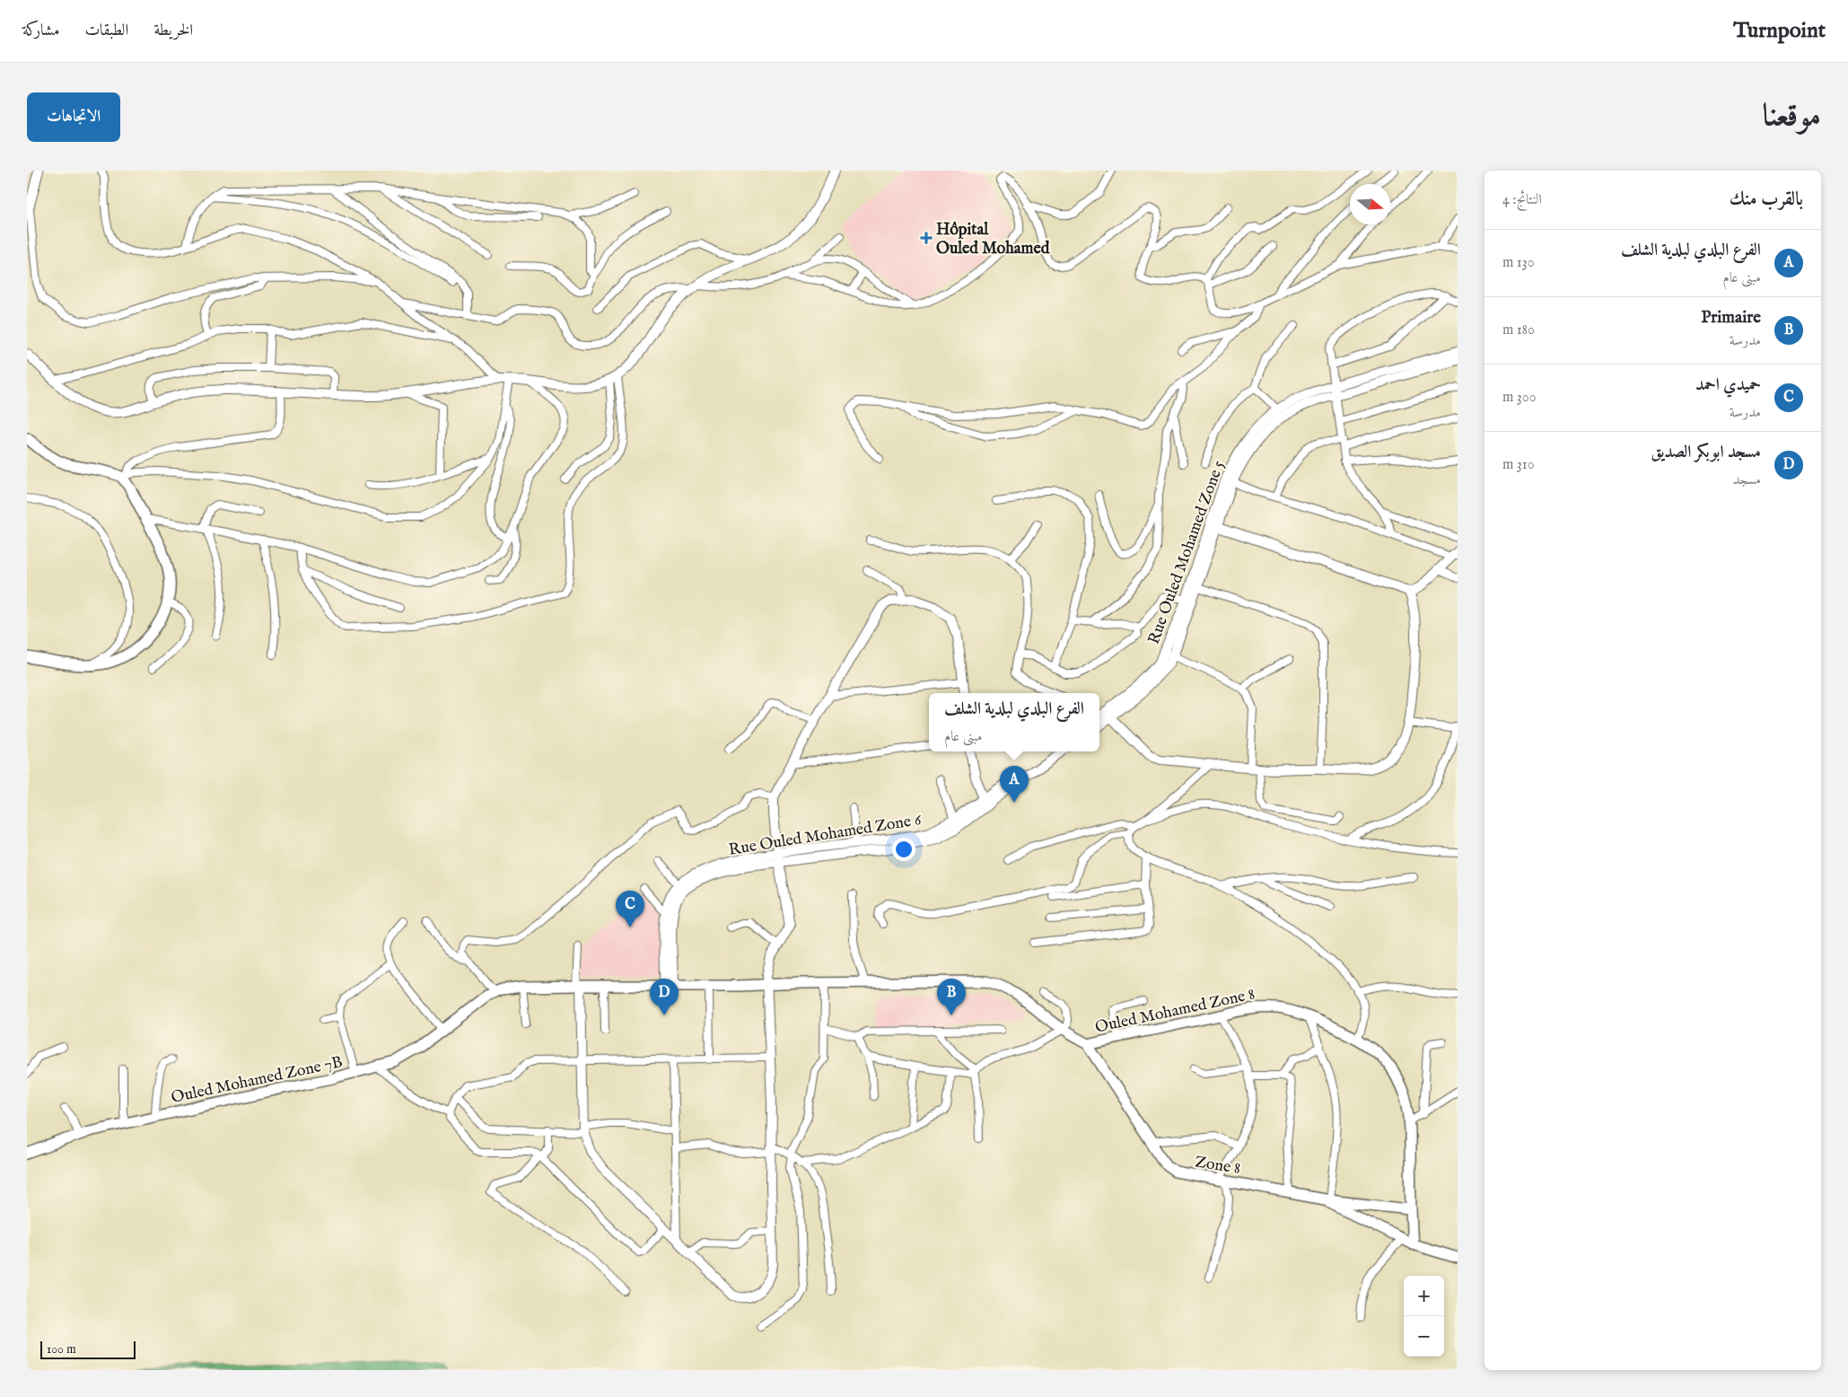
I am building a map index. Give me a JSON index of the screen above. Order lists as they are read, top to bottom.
{
  "streets": {
    "main road": ["Ouled Mohamed Zone 8", "Ouled Mohamed Zone 7B", "Zone 8"],
    "street": ["Rue Ouled Mohamed Zone 5", "Rue Ouled Mohamed Zone 6"]
  },
  "crossings": [
    ["Rue Ouled Mohamed Zone 6", "Ouled Mohamed Zone 8"],
    ["Ouled Mohamed Zone 8", "Ouled Mohamed Zone 7B"],
    ["Ouled Mohamed Zone 8", "Zone 8"]
  ],
  "places": {
    "health": ["Hôpital Ouled Mohamed"]
  },
  "scale_bar": "100 m",
  "north": "right",
  "page": {
    "header": "Turnpoint",
    "nav": ["الخريطة", "الطبقات", "مشاركة"],
    "title": "موقعنا",
    "buttons": "الاتجاهات",
    "heading": ["بالقرب منك", "النتائج: 4"],
    "list": [
      {
        "mark": "A",
        "name": "الفرع البلدي لبلدية الشلف",
        "note": "مبنى عام",
        "value": "130 m"
      },
      {
        "mark": "B",
        "name": "Primaire",
        "note": "مدرسة",
        "value": "180 m"
      },
      {
        "mark": "C",
        "name": "حميدي احمد",
        "note": "مدرسة",
        "value": "300 m"
      },
      {
        "mark": "D",
        "name": "مسجد ابوبكر الصديق",
        "note": "مسجد",
        "value": "310 m"
      }
    ],
    "popup": ["الفرع البلدي لبلدية الشلف", "مبنى عام"],
    "pins": [
      "A",
      "C",
      "B",
      "D"
    ],
    "map_buttons": ["+", "−"],
    "scale": "100 m"
  }
}
